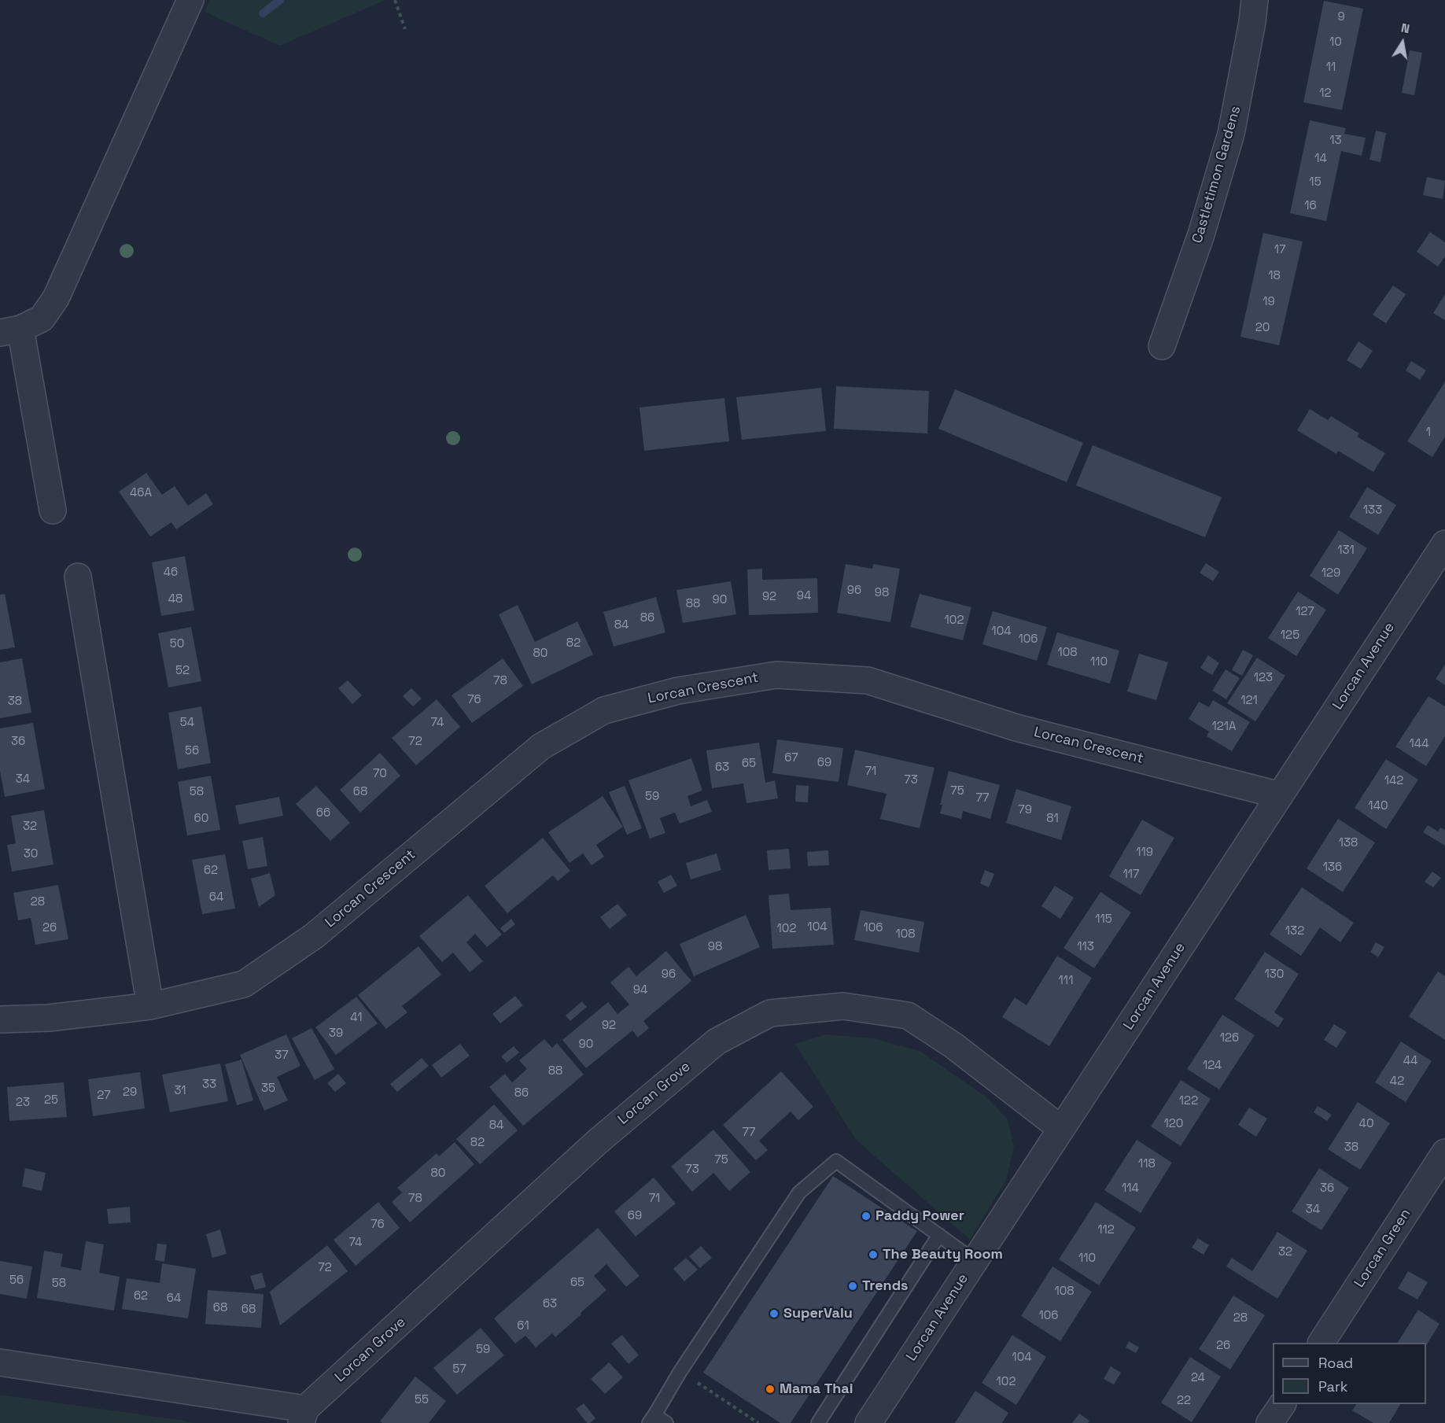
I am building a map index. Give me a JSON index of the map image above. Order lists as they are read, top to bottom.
{
  "streets": {
    "street": [
      "Castletimon Gardens",
      "Lorcan Avenue",
      "Lorcan Crescent",
      "Lorcan Grove",
      "Lorcan Green"
    ]
  },
  "crossings": [
    ["Lorcan Avenue", "Lorcan Crescent"],
    ["Lorcan Avenue", "Lorcan Grove"]
  ],
  "places": [
    "Paddy Power",
    "The Beauty Room",
    "Trends",
    "SuperValu",
    "Mama Thai"
  ],
  "house_numbers": [
    "9",
    "10",
    "11",
    "12",
    "13",
    "14",
    "15",
    "16",
    "17",
    "18",
    "19",
    "20",
    "1",
    "46A",
    "133",
    "131",
    "46",
    "129",
    "96",
    "98",
    "94",
    "92",
    "48",
    "90",
    "88",
    "127",
    "86",
    "102",
    "84",
    "104",
    "125",
    "106",
    "82",
    "50",
    "108",
    "80",
    "110",
    "52",
    "123",
    "78",
    "76",
    "121",
    "38",
    "54",
    "74",
    "121A",
    "36",
    "72",
    "144",
    "56",
    "67",
    "69",
    "65",
    "63",
    "71",
    "70",
    "34",
    "73",
    "142",
    "75",
    "58",
    "68",
    "59",
    "77",
    "140",
    "79",
    "66",
    "60",
    "81",
    "32",
    "138",
    "119",
    "30",
    "136",
    "62",
    "117",
    "64",
    "28",
    "115",
    "104",
    "26",
    "106",
    "102",
    "132",
    "108",
    "98",
    "113",
    "96",
    "130",
    "111",
    "94",
    "41",
    "92",
    "39",
    "126",
    "90",
    "37",
    "44",
    "124",
    "88",
    "42",
    "33",
    "35",
    "31",
    "29",
    "86",
    "27",
    "25",
    "122",
    "23",
    "120",
    "40",
    "84",
    "77",
    "82",
    "38",
    "75",
    "118",
    "73",
    "80",
    "114",
    "36",
    "78",
    "71",
    "34",
    "69",
    "76",
    "112",
    "74",
    "32",
    "110",
    "72",
    "56",
    "65",
    "58",
    "108",
    "62",
    "64",
    "63",
    "68",
    "68",
    "106",
    "28",
    "61",
    "26",
    "59",
    "104",
    "57",
    "24",
    "102",
    "55",
    "22"
  ],
  "legend": ["Road", "Park"],
  "north": "top"
}
